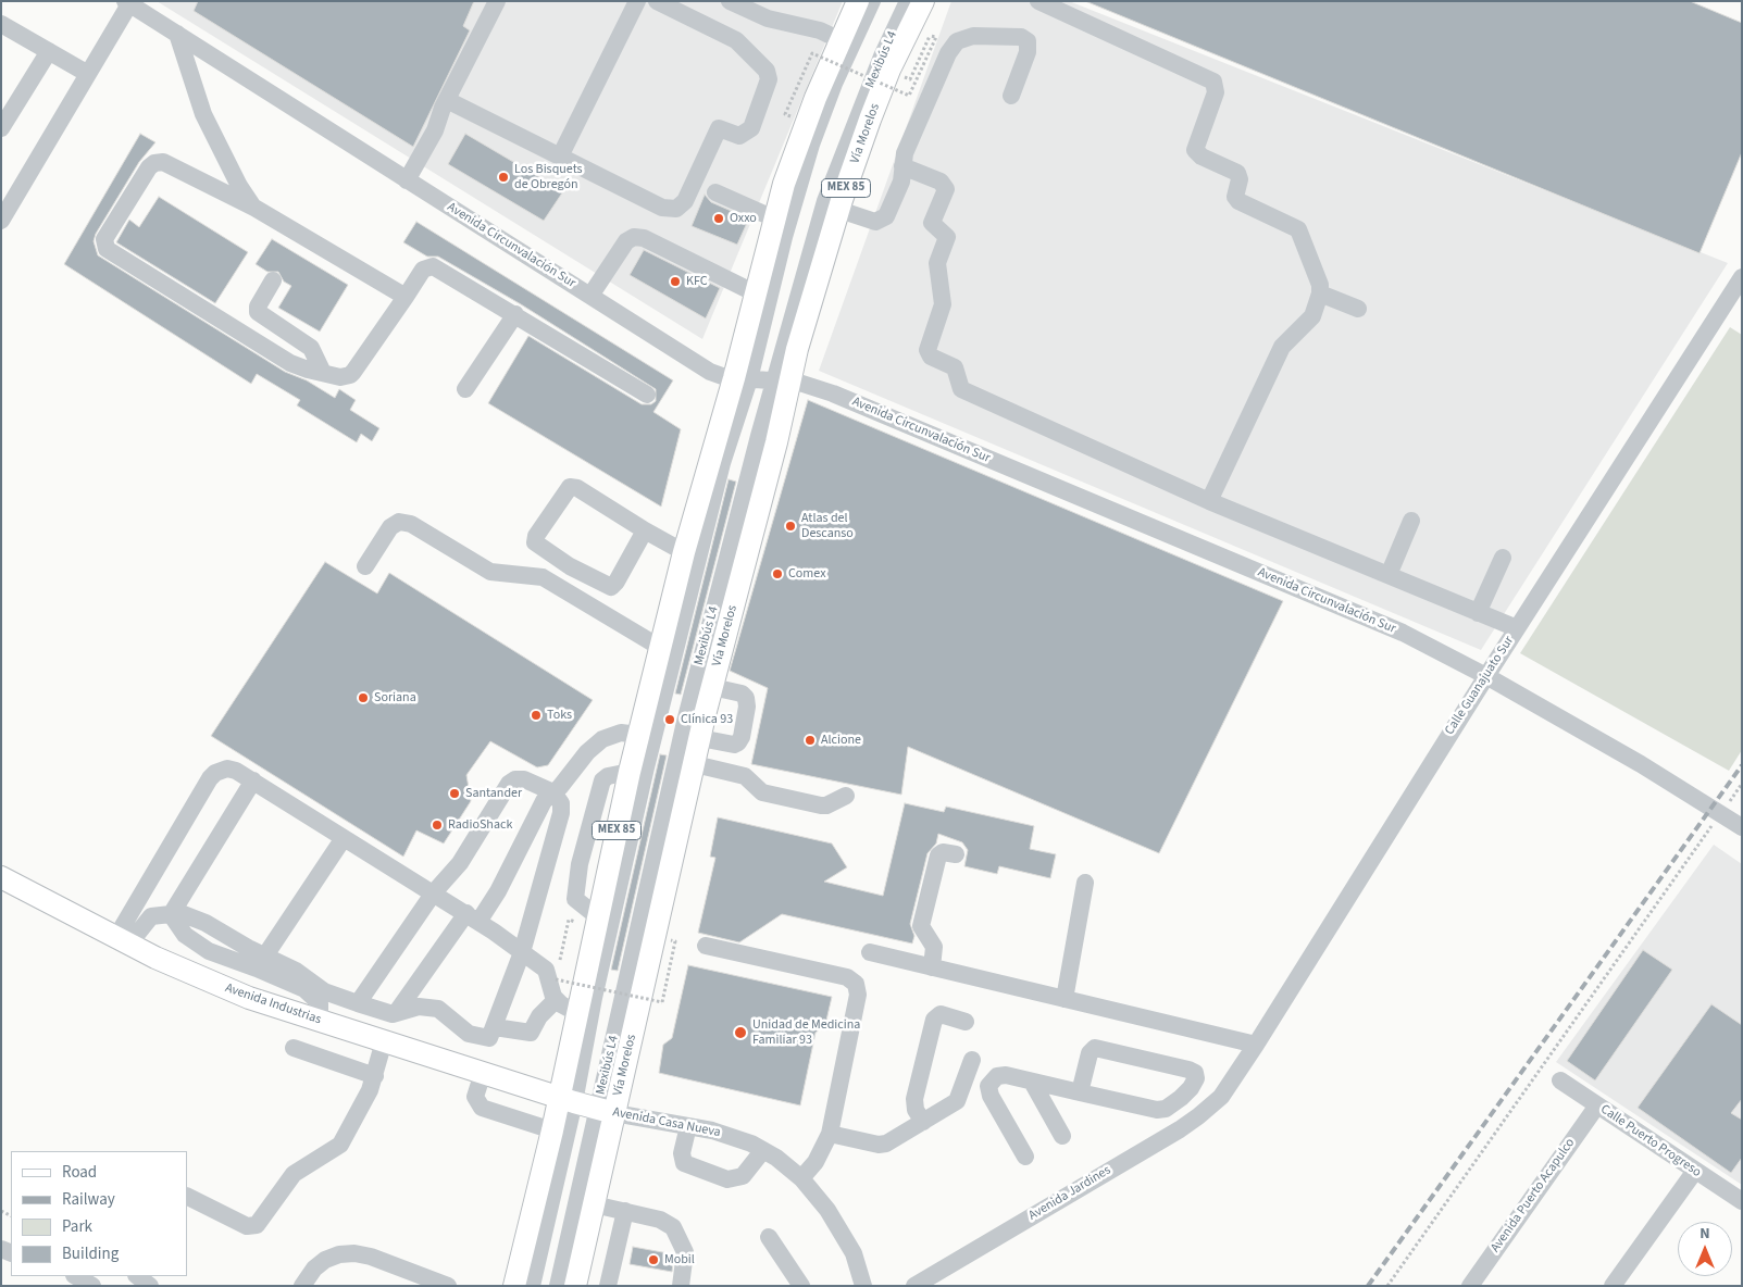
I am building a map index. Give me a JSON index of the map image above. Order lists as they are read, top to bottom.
{
  "streets": {
    "main road": [
      "Vía Morelos",
      "MEX 85",
      "Avenida Industrias",
      "Avenida Casa Nueva"
    ],
    "street": [
      "Mexibús L4",
      "Avenida Circunvalación Sur",
      "Calle Guanajuato Sur",
      "Calle Puerto Progreso",
      "Avenida Jardines",
      "Avenida Puerto Acapulco"
    ]
  },
  "crossings": [
    ["Mexibús L4", "Vía Morelos"],
    ["Mexibús L4", "MEX 85"],
    ["Mexibús L4", "Avenida Circunvalación Sur"],
    ["Mexibús L4", "Avenida Industrias"],
    ["Mexibús L4", "Avenida Casa Nueva"],
    ["Vía Morelos", "Avenida Circunvalación Sur"],
    ["Vía Morelos", "Avenida Casa Nueva"],
    ["MEX 85", "Avenida Circunvalación Sur"],
    ["MEX 85", "Avenida Industrias"],
    ["MEX 85", "Avenida Casa Nueva"],
    ["Avenida Circunvalación Sur", "Calle Guanajuato Sur"],
    ["Calle Guanajuato Sur", "Avenida Jardines"],
    ["Avenida Industrias", "Avenida Casa Nueva"],
    ["Calle Puerto Progreso", "Avenida Puerto Acapulco"]
  ],
  "places": [
    "Los Bisquets de Obregón",
    "Oxxo",
    "KFC",
    "Atlas del Descanso",
    "Comex",
    "Soriana",
    "Toks",
    "Clínica 93",
    "Alcione",
    "Santander",
    "RadioShack",
    "Unidad de Medicina Familiar 93",
    "Mobil"
  ],
  "legend": [
    "Road",
    "Railway",
    "Park",
    "Building"
  ],
  "north": "top"
}
